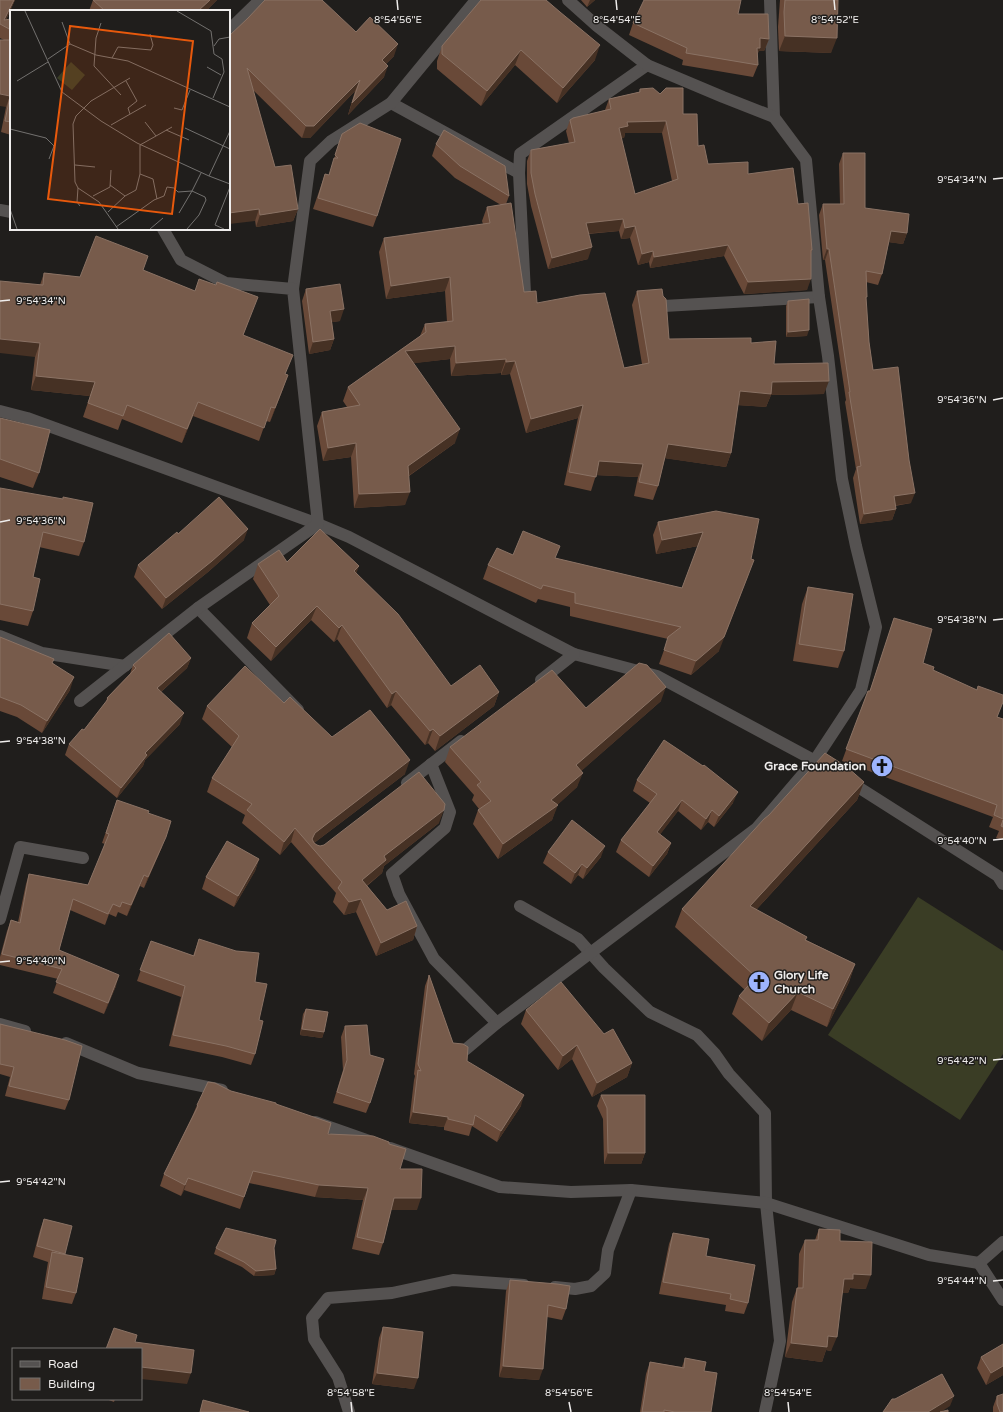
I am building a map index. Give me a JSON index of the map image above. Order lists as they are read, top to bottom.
{
  "places": {
    "church": ["Grace Foundation", "Glory Life Church"]
  },
  "legend": ["Road", "Building"],
  "coordinates": [
    "8°54'56\"E",
    "8°54'54\"E",
    "8°54'52\"E",
    "9°54'34\"N",
    "9°54'36\"N",
    "9°54'38\"N",
    "9°54'40\"N",
    "9°54'42\"N",
    "9°54'44\"N",
    "8°54'58\"E"
  ]
}
